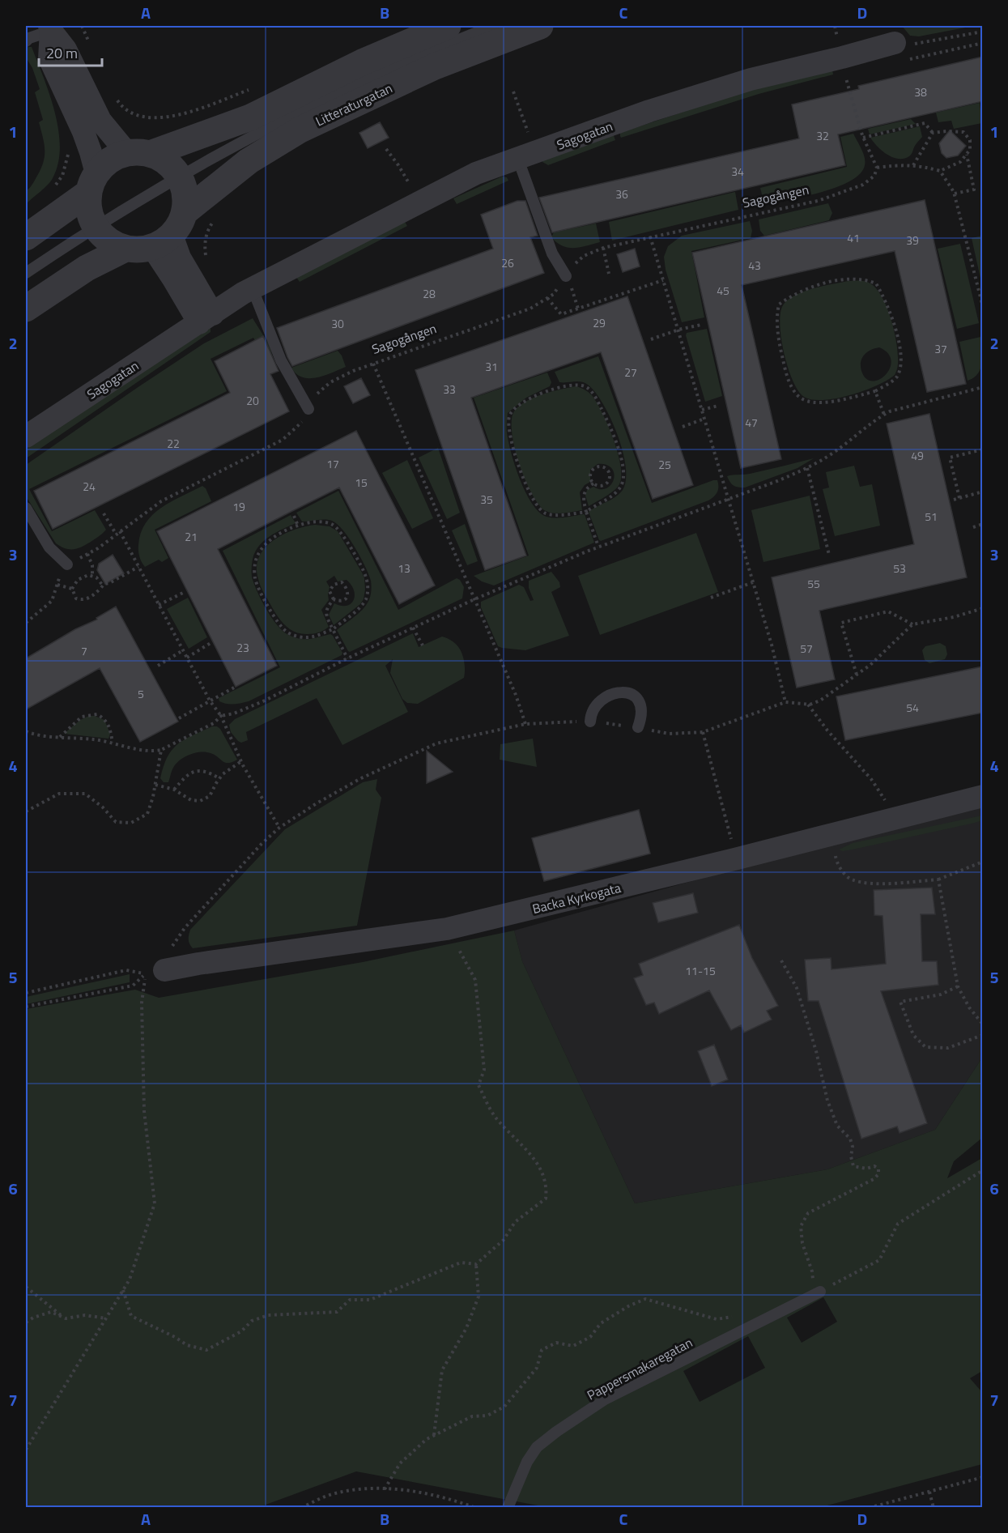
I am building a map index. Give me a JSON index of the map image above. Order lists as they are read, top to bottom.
{
  "streets": {
    "street": ["Litteraturgatan", "Sagogatan", "Backa Kyrkogata"],
    "lane": ["Pappersmakaregatan"],
    "path": ["Sagogången"]
  },
  "house_numbers": [
    "38",
    "32",
    "34",
    "36",
    "41",
    "39",
    "26",
    "43",
    "45",
    "28",
    "29",
    "30",
    "37",
    "31",
    "27",
    "33",
    "20",
    "47",
    "22",
    "49",
    "17",
    "25",
    "15",
    "24",
    "35",
    "19",
    "51",
    "21",
    "13",
    "53",
    "55",
    "23",
    "57",
    "7",
    "5",
    "54",
    "11-15"
  ],
  "scale_bar": "20 m",
  "grid": {
    "columns": [
      "A",
      "B",
      "C",
      "D"
    ],
    "rows": [
      "1",
      "2",
      "3",
      "4",
      "5",
      "6",
      "7"
    ]
  }
}
